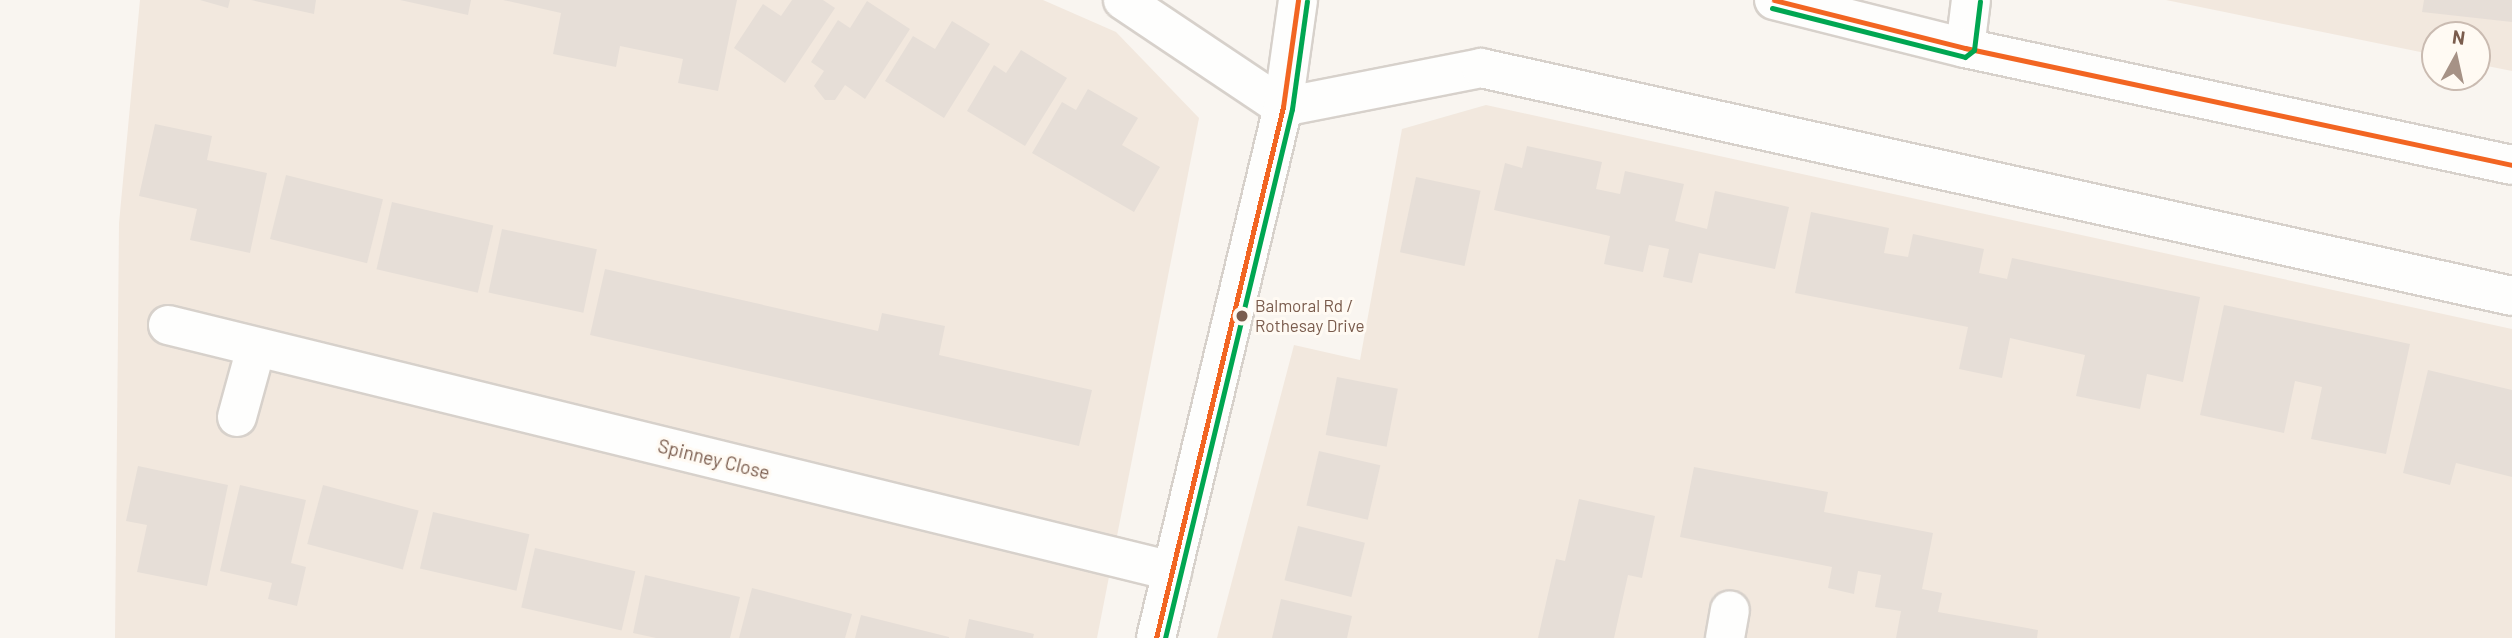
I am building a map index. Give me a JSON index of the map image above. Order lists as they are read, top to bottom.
{
  "streets": {
    "street": ["Spinney Close"]
  },
  "places": ["Balmoral Rd / Rothesay Drive"],
  "north": "top"
}
